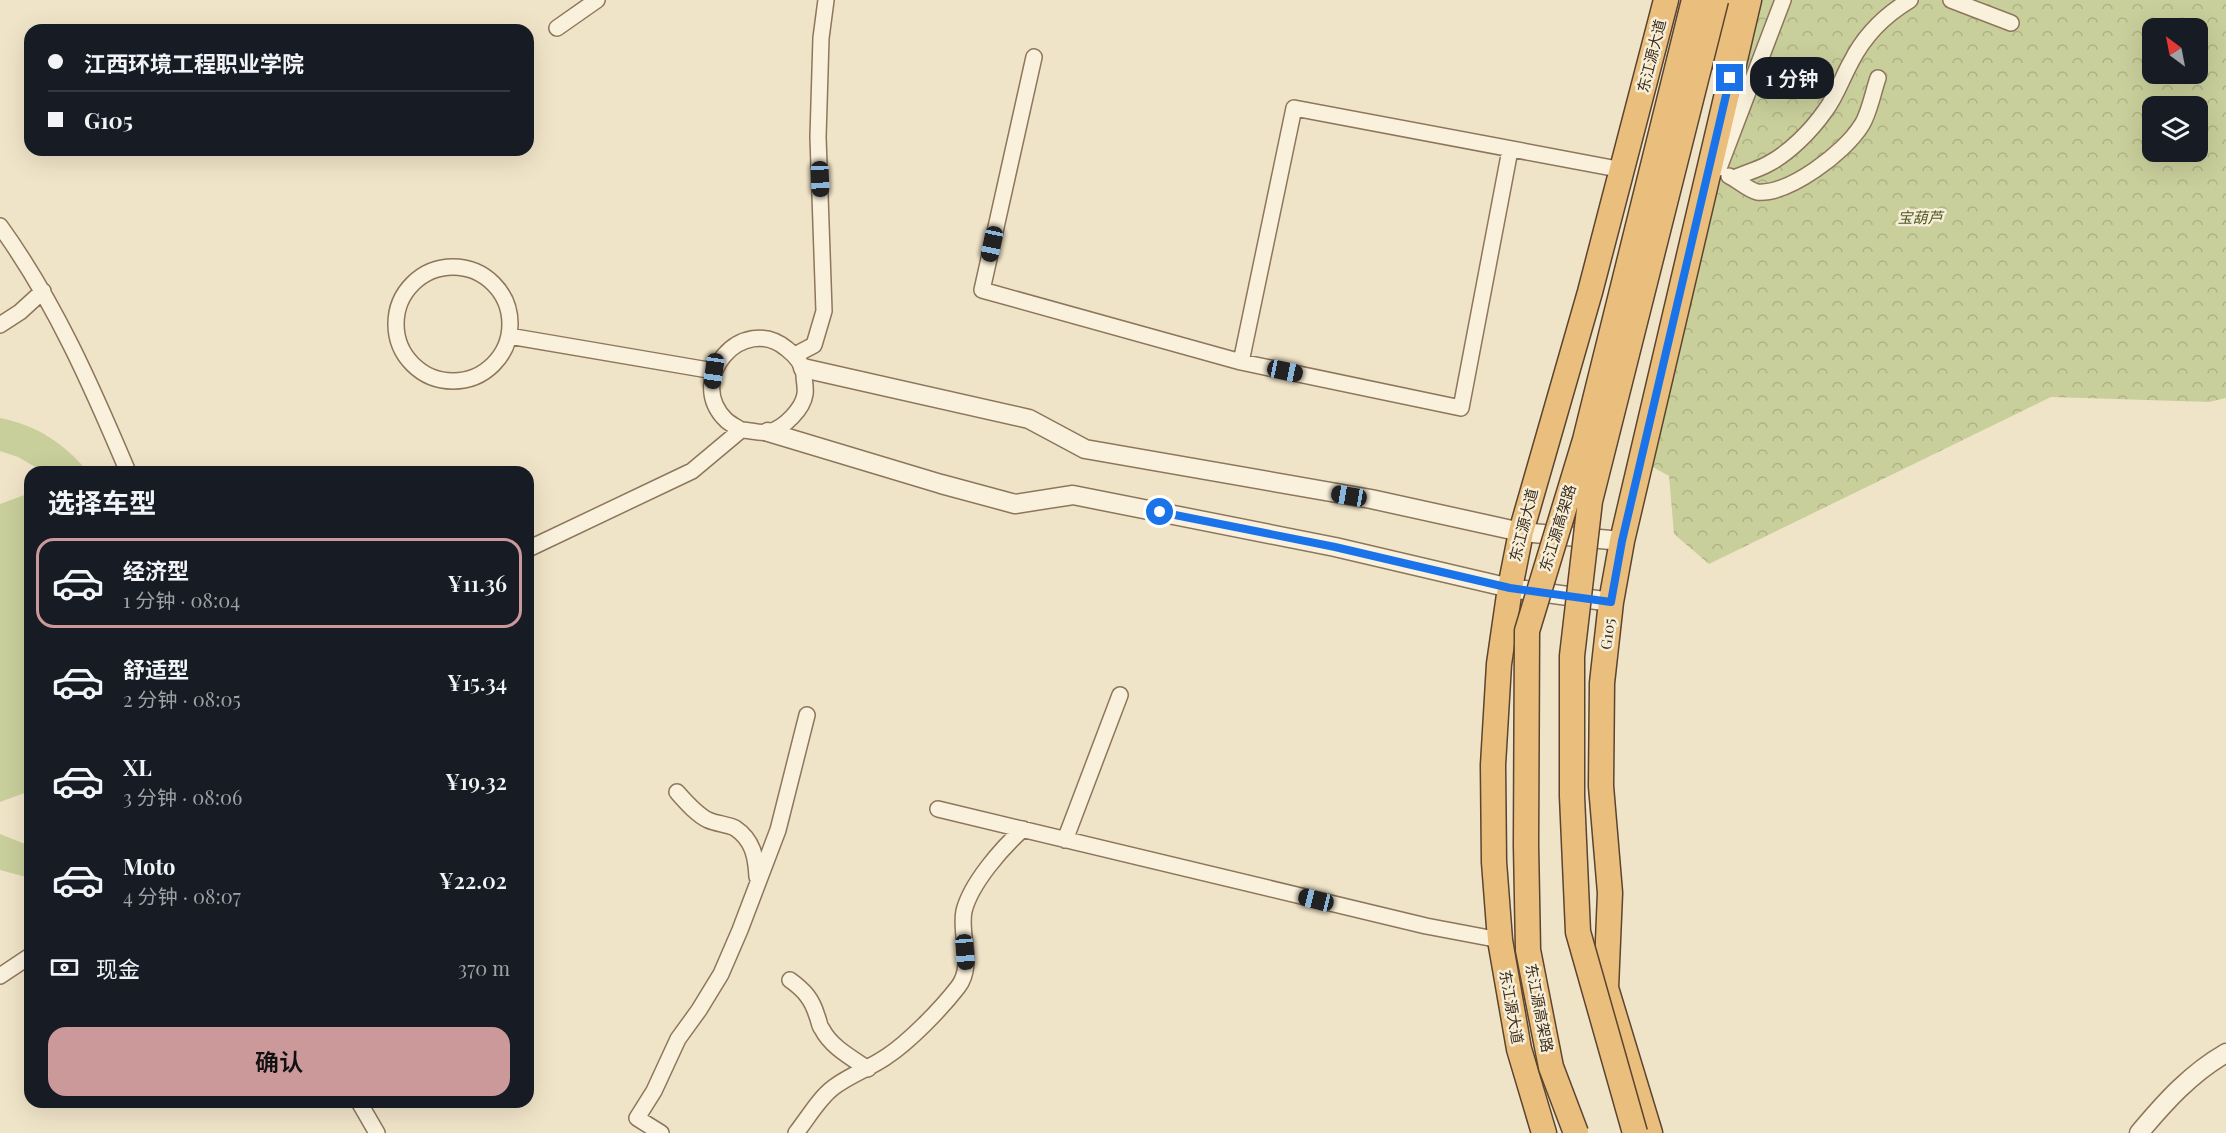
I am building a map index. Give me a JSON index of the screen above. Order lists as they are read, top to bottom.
{
  "streets": {
    "highway": ["东江源大道", "东江源高架路", "G105"]
  },
  "parks": ["宝葫芦"],
  "north": "top left",
  "page": {
    "banner": ["江西环境工程职业学院", "G105"],
    "bubble": "1 分钟",
    "heading": "选择车型",
    "list": [
      {
        "name": "经济型",
        "note": "1 分钟 · 08:04",
        "value": "¥11.36"
      },
      {
        "name": "舒适型",
        "note": "2 分钟 · 08:05",
        "value": "¥15.34"
      },
      {
        "name": "XL",
        "note": "3 分钟 · 08:06",
        "value": "¥19.32"
      },
      {
        "name": "Moto",
        "note": "4 分钟 · 08:07",
        "value": "¥22.02"
      }
    ],
    "pay": ["现金", "370 m"],
    "buttons": "确认"
  }
}
